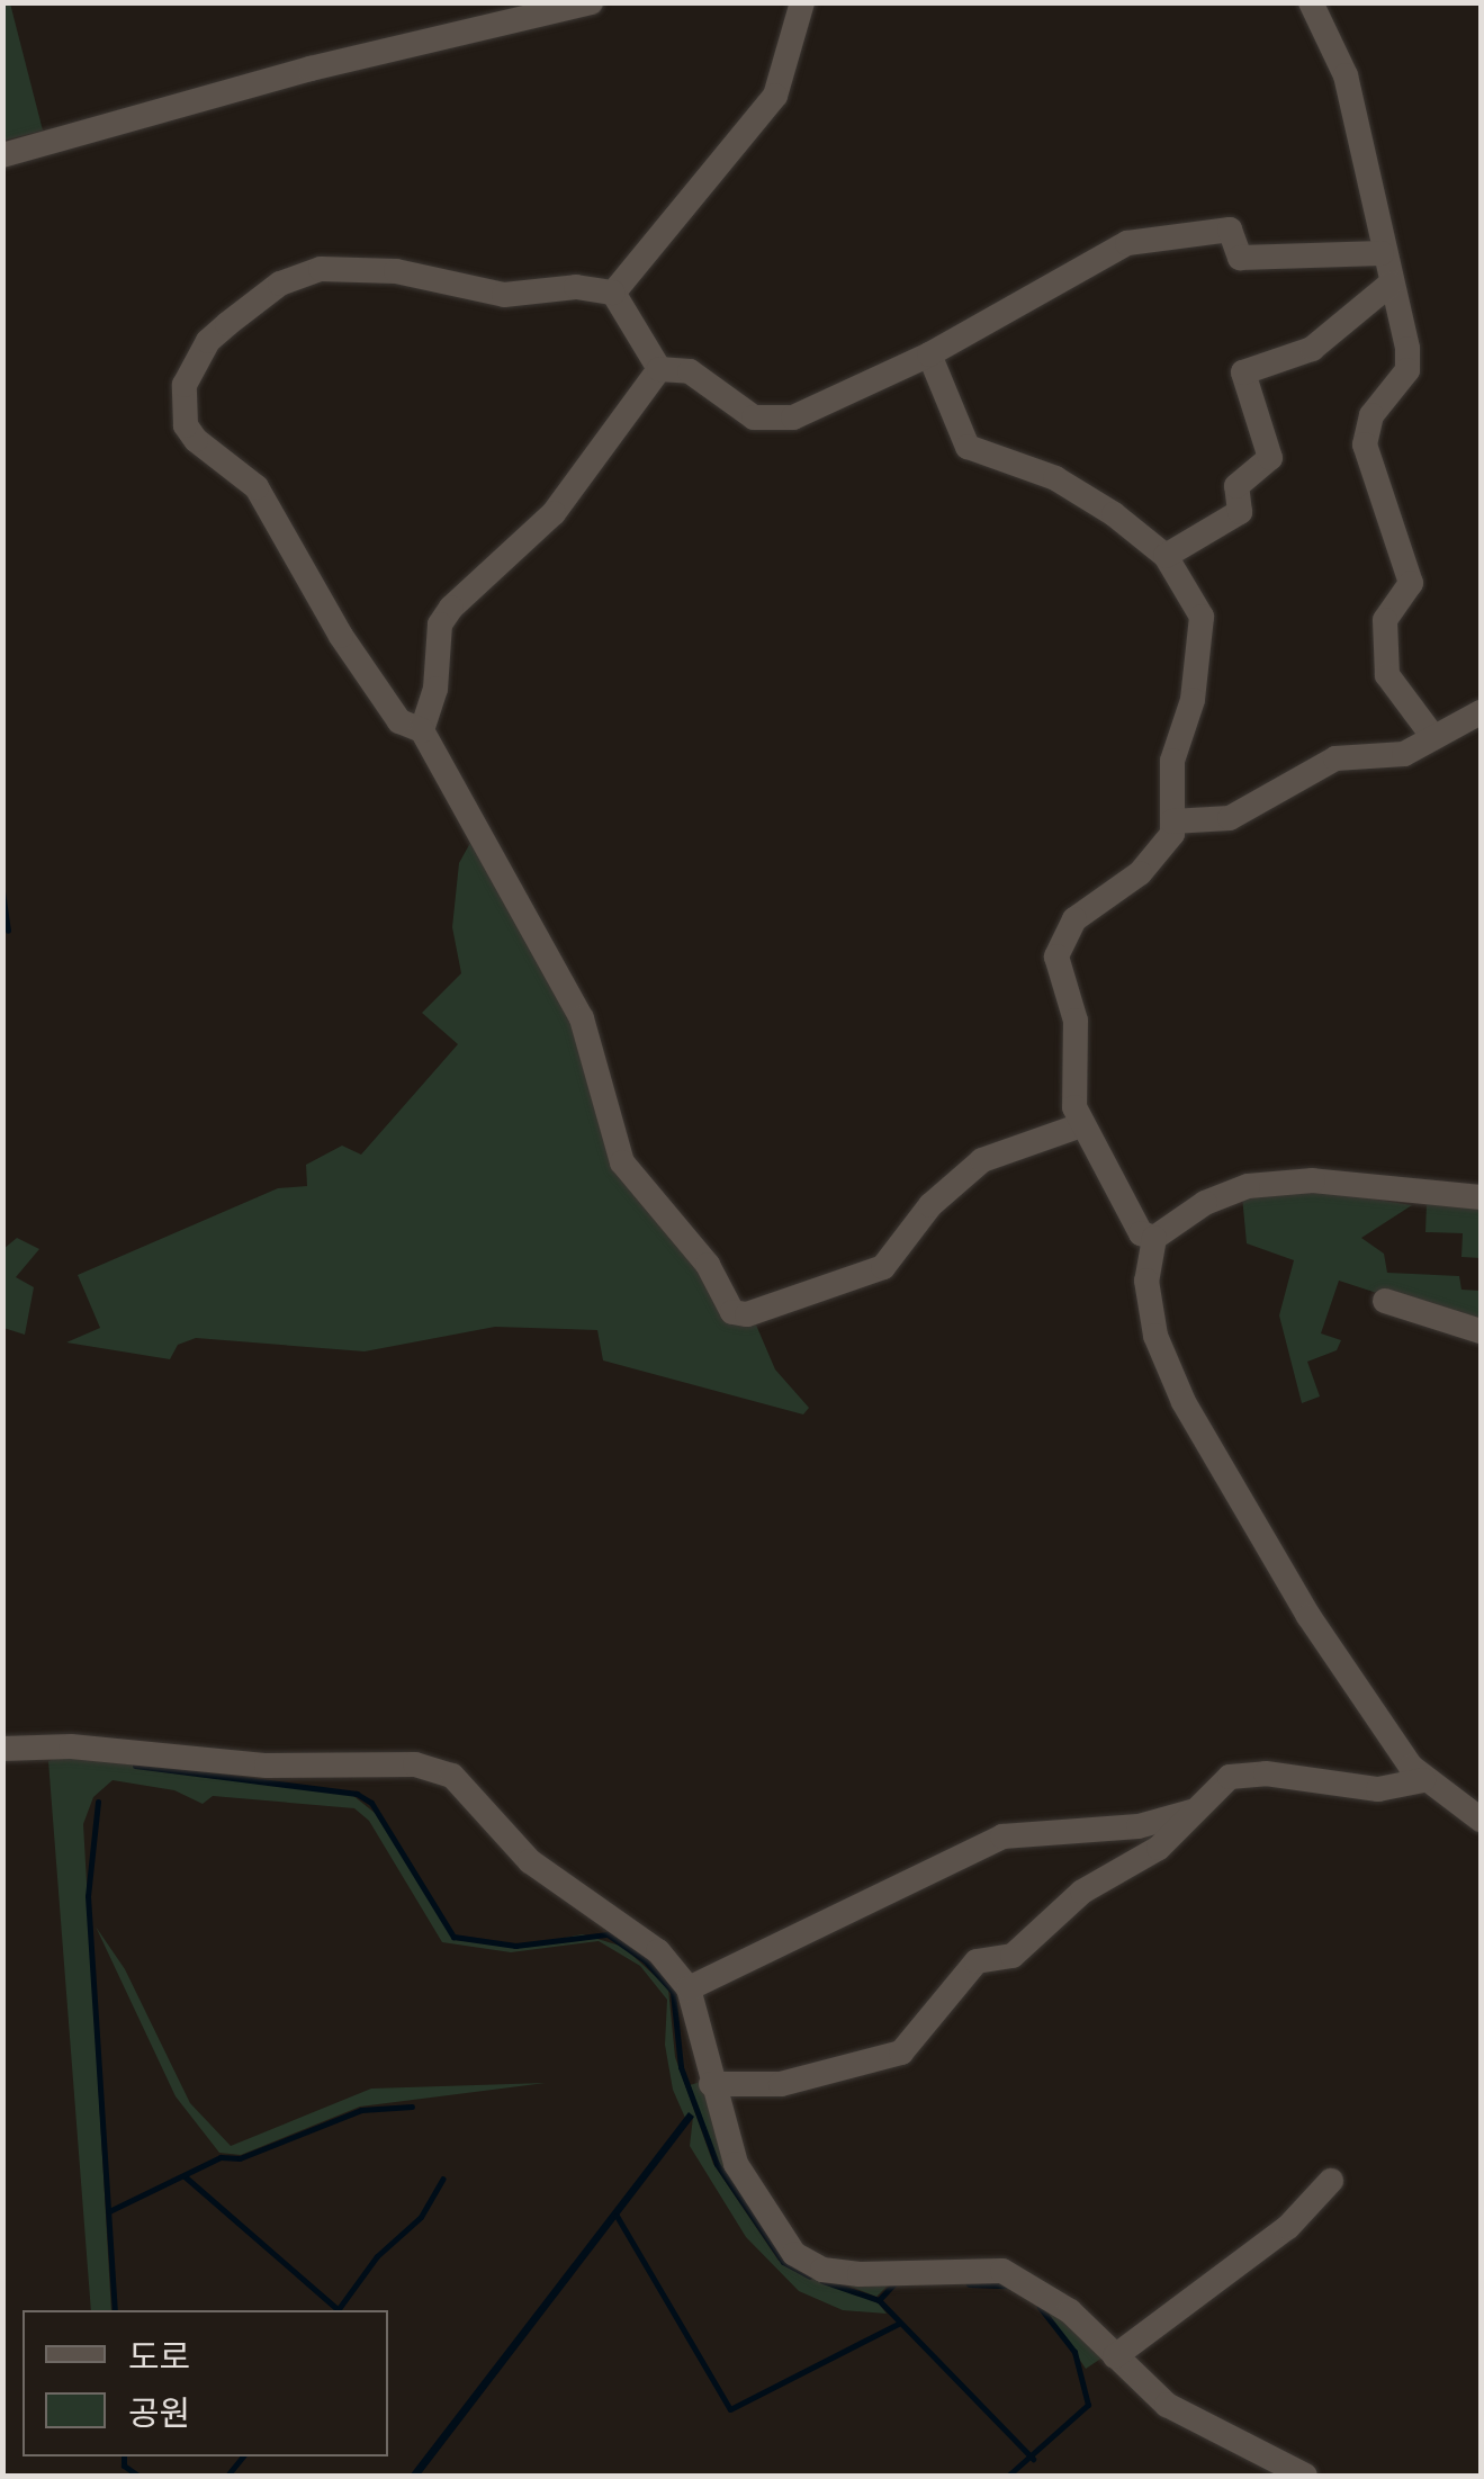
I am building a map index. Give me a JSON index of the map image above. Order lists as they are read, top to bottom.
{
  "legend": ["도로", "공원"]
}
